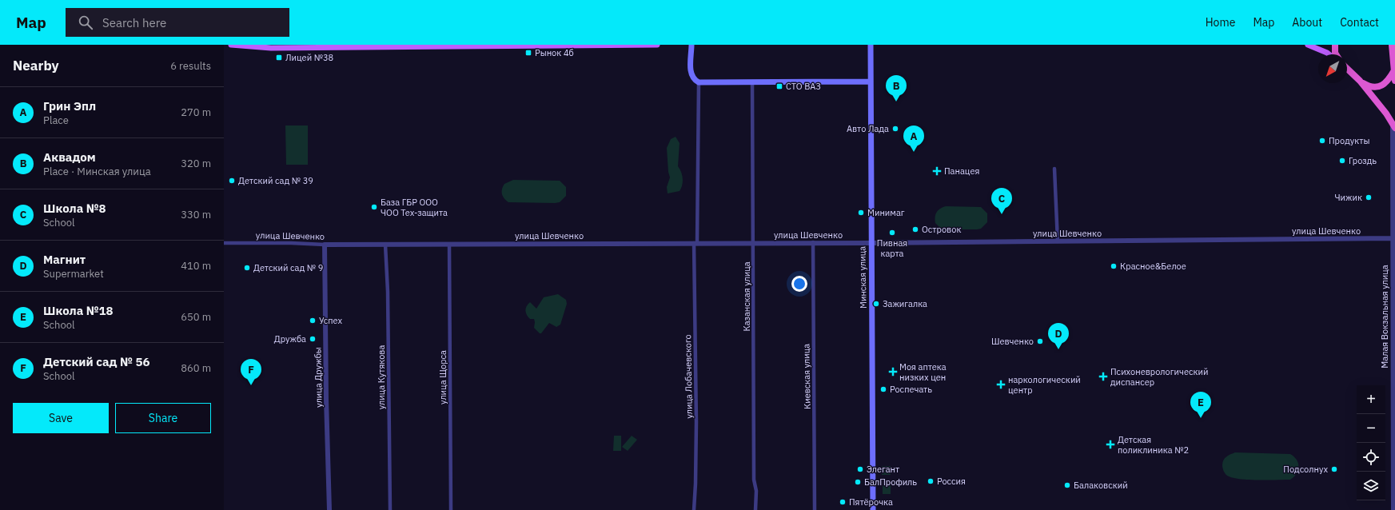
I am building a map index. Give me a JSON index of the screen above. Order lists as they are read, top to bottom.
{
  "streets": {
    "main road": ["Минская улица"],
    "street": [
      "улица Шевченко",
      "Казанская улица",
      "Малая Вокзальная улица",
      "улица Лобачевского",
      "Киевская улица",
      "улица Дружбы",
      "улица Кутякова",
      "улица Щорса"
    ]
  },
  "crossings": [
    ["улица Шевченко", "Минская улица"],
    ["улица Шевченко", "Казанская улица"],
    ["улица Шевченко", "Малая Вокзальная улица"],
    ["улица Шевченко", "улица Лобачевского"],
    ["улица Шевченко", "Киевская улица"],
    ["улица Шевченко", "улица Дружбы"],
    ["улица Шевченко", "улица Кутякова"],
    ["улица Шевченко", "улица Щорса"]
  ],
  "places": {
    "transit": ["Рынок 4б", "Лицей №38", "СТО ВАЗ"],
    "other": [
      "Авто Лада",
      "Продукты",
      "Гроздь",
      "Детский сад № 39",
      "Чижик",
      "База ГБР ООО ЧОО Тех-защита",
      "Минимаг",
      "Островок",
      "Пивная карта",
      "Красное&Белое",
      "Детский сад № 9",
      "Зажигалка",
      "Успех",
      "Дружба",
      "Шевченко",
      "Роспечать",
      "Элегант",
      "Подсолнух",
      "Россия",
      "БалПрофиль",
      "Балаковский",
      "Пятёрочка"
    ],
    "health": [
      "Панацея",
      "Моя аптека низких цен",
      "Психоневрологический диспансер",
      "наркологический центр",
      "Детская поликлиника №2"
    ]
  },
  "north": "bottom left",
  "page": {
    "header": "Map",
    "search": "Search here",
    "nav": [
      "Home",
      "Map",
      "About",
      "Contact"
    ],
    "heading": ["Nearby", "6 results"],
    "pins": [
      "B",
      "A",
      "C",
      "D",
      "F",
      "E"
    ],
    "list": [
      {
        "mark": "A",
        "name": "Грин Эпл",
        "note": "Place",
        "value": "270 m"
      },
      {
        "mark": "B",
        "name": "Аквадом",
        "note": "Place · Минская улица",
        "value": "320 m"
      },
      {
        "mark": "C",
        "name": "Школа №8",
        "note": "School",
        "value": "330 m"
      },
      {
        "mark": "D",
        "name": "Магнит",
        "note": "Supermarket",
        "value": "410 m"
      },
      {
        "mark": "E",
        "name": "Школа №18",
        "note": "School",
        "value": "650 m"
      },
      {
        "mark": "F",
        "name": "Детский сад № 56",
        "note": "School",
        "value": "860 m"
      }
    ],
    "map_buttons": ["+", "−"],
    "buttons": ["Save", "Share"]
  }
}
